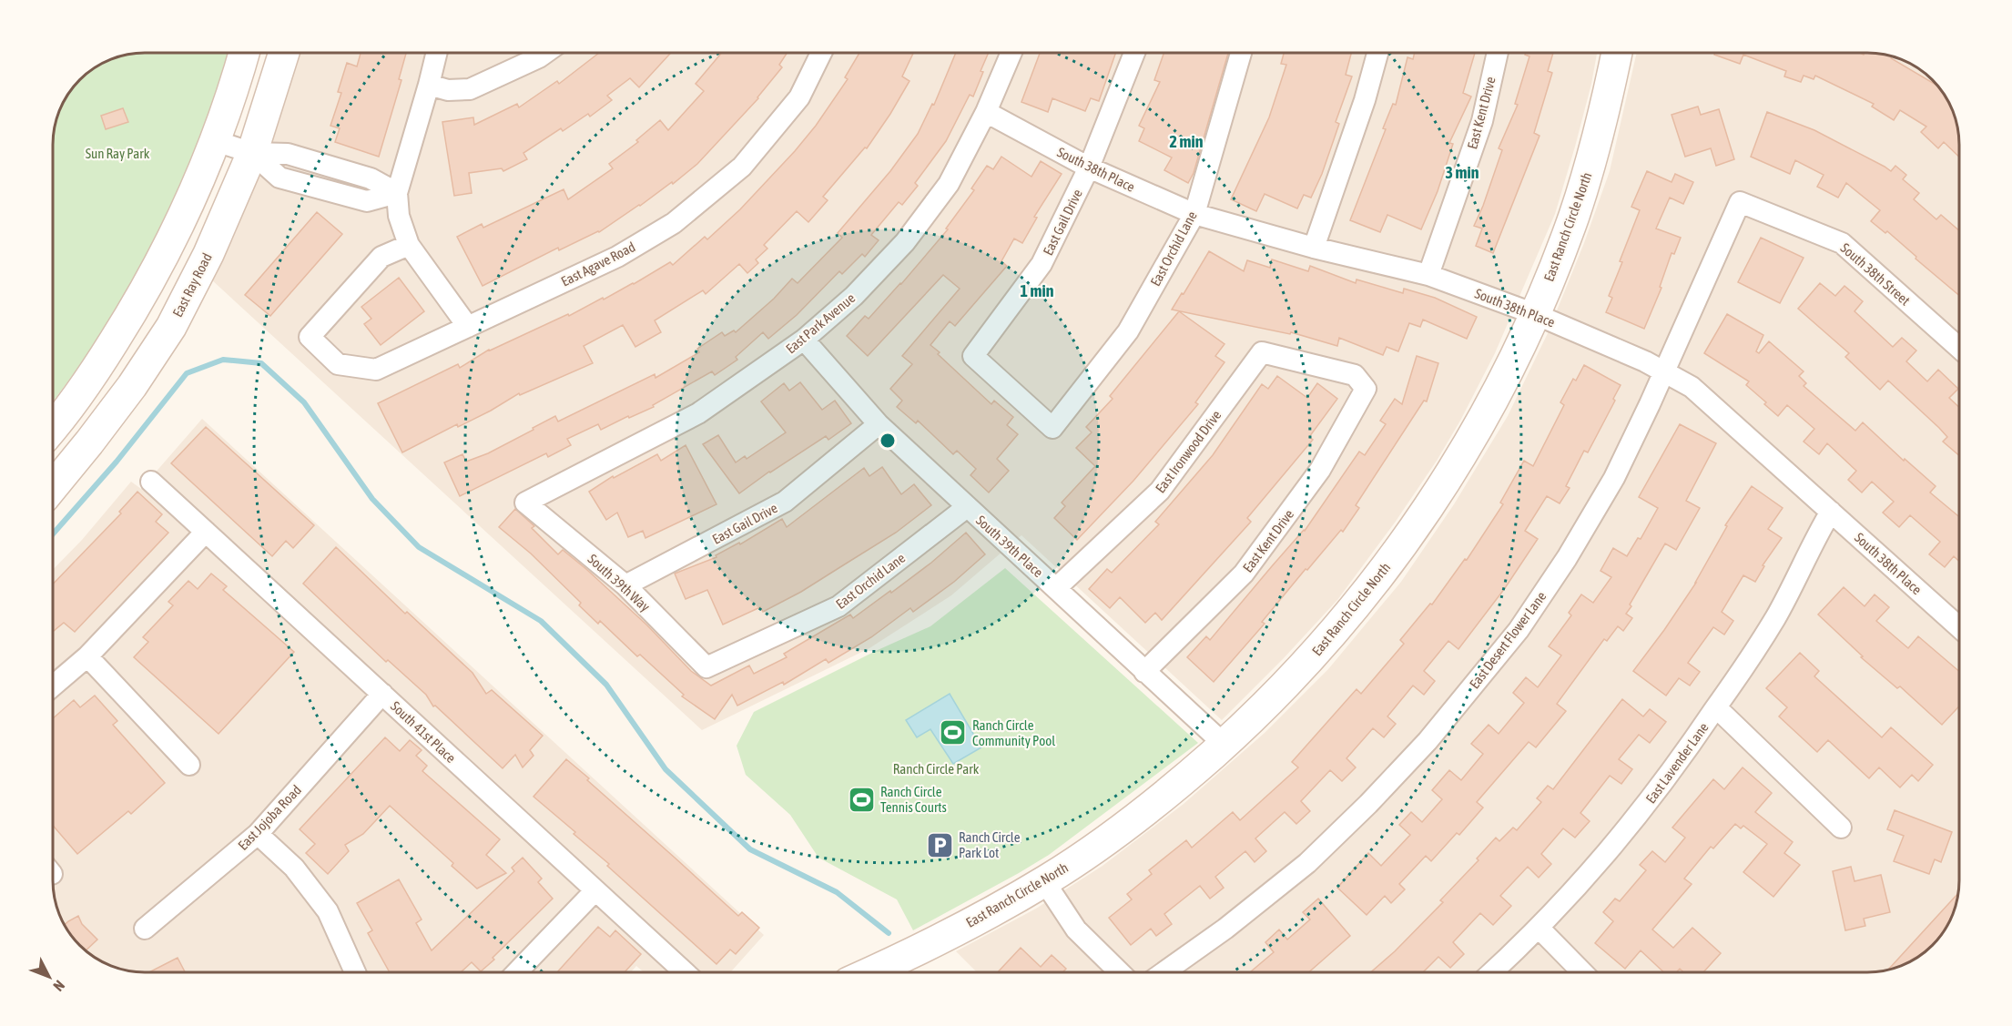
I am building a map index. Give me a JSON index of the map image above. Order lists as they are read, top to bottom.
{
  "streets": {
    "street": [
      "East Kent Drive",
      "South 38th Place",
      "East Gail Drive",
      "East Ranch Circle North",
      "East Orchid Lane",
      "East Agave Road",
      "South 38th Street",
      "East Ray Road",
      "East Park Avenue",
      "East Ironwood Drive",
      "South 39th Place",
      "South 39th Way",
      "East Desert Flower Lane",
      "South 41st Place",
      "East Lavender Lane",
      "East Jojoba Road"
    ]
  },
  "crossings": [
    ["East Kent Drive", "South 38th Place"],
    ["East Kent Drive", "East Ironwood Drive"],
    ["East Kent Drive", "South 39th Place"],
    ["South 38th Place", "East Gail Drive"],
    ["South 38th Place", "East Ranch Circle North"],
    ["South 38th Place", "East Orchid Lane"],
    ["South 38th Place", "East Park Avenue"],
    ["South 38th Place", "East Desert Flower Lane"],
    ["South 38th Place", "East Lavender Lane"],
    ["East Gail Drive", "East Orchid Lane"],
    ["East Gail Drive", "South 39th Place"],
    ["East Gail Drive", "South 39th Way"],
    ["East Ranch Circle North", "South 39th Place"],
    ["East Orchid Lane", "South 39th Place"],
    ["East Orchid Lane", "South 39th Way"],
    ["South 38th Street", "East Desert Flower Lane"],
    ["East Park Avenue", "South 39th Place"],
    ["East Park Avenue", "South 39th Way"],
    ["East Ironwood Drive", "South 39th Place"],
    ["South 41st Place", "East Jojoba Road"]
  ],
  "parks": ["Sun Ray Park", "Ranch Circle Park"],
  "places": {
    "sports": ["Ranch Circle Community Pool", "Ranch Circle Tennis Courts"],
    "parking": ["Ranch Circle Park Lot"]
  },
  "north": "bottom right",
  "rings": ["2 min", "3 min", "1 min"]
}
